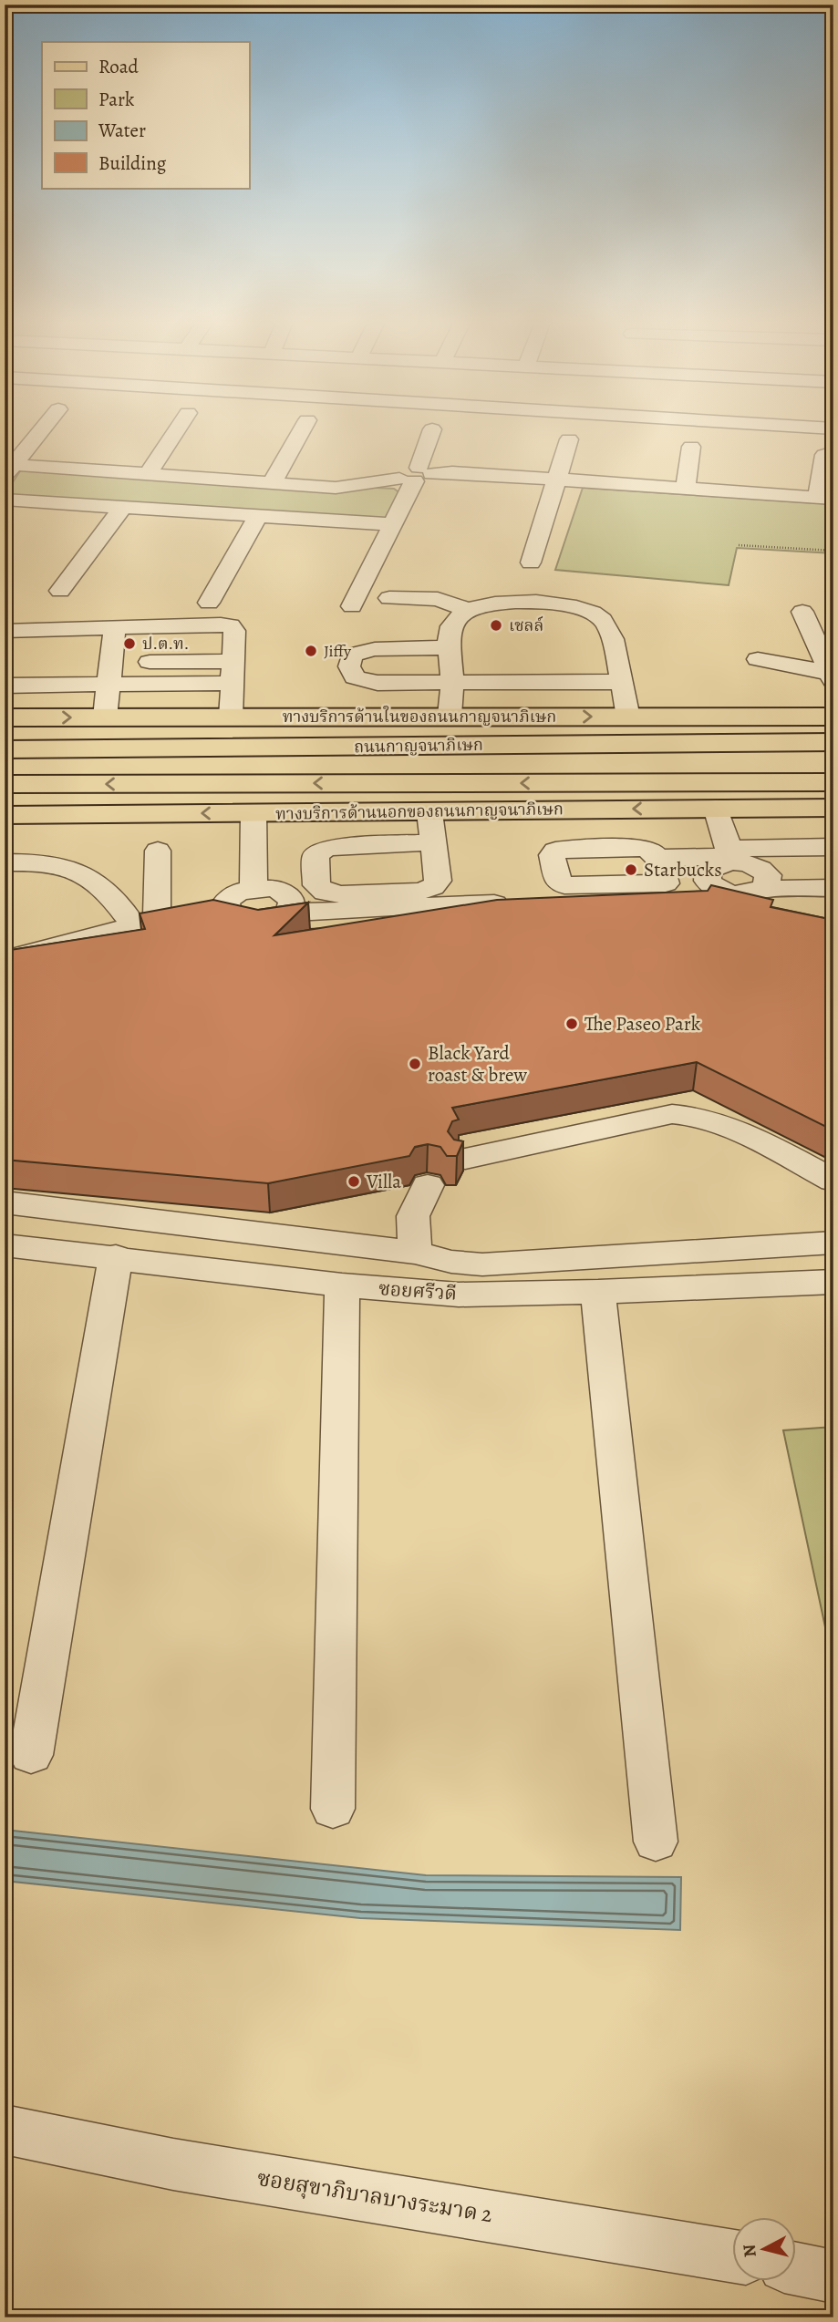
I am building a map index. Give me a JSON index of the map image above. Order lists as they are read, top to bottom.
{
  "streets": {
    "main road": ["ทางบริการด้านในของถนนกาญจนาภิเษก", "ถนนกาญจนาภิเษก", "ทางบริการด้านนอกของถนนกาญจนาภิเษก"],
    "street": ["ซอยศรีวดี", "ซอยสุขาภิบาลบางระมาด 2"]
  },
  "places": [
    "เชลล์",
    "ป.ต.ท.",
    "Jiffy",
    "Starbucks",
    "The Paseo Park",
    "Black Yard roast & brew",
    "Villa"
  ],
  "legend": [
    "Road",
    "Park",
    "Water",
    "Building"
  ],
  "north": "left"
}
